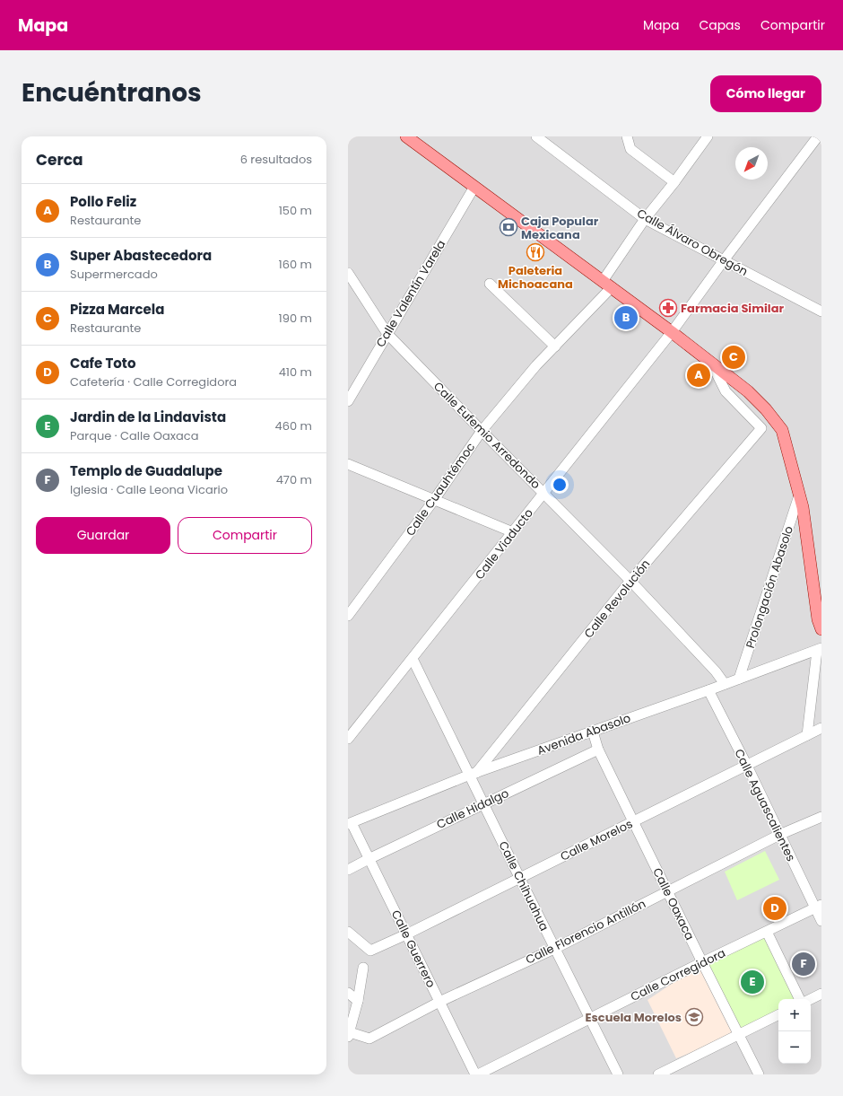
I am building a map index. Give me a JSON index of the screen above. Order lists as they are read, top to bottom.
{
  "streets": {
    "street": [
      "Calle Álvaro Obregón",
      "Calle Valentín Varela",
      "Calle Eufemio Arredondo",
      "Calle Cuauhtémoc",
      "Calle Viaducto",
      "Prolongación Abasolo",
      "Calle Revolución",
      "Avenida Abasolo",
      "Calle Aguascalientes",
      "Calle Hidalgo",
      "Calle Morelos",
      "Calle Chihuahua",
      "Calle Oaxaca",
      "Calle Florencio Antillón",
      "Calle Guerrero",
      "Calle Corregidora"
    ]
  },
  "crossings": [
    ["Calle Álvaro Obregón", "Calle Cuauhtémoc"],
    ["Calle Álvaro Obregón", "Calle Viaducto"],
    ["Calle Valentín Varela", "Calle Eufemio Arredondo"],
    ["Calle Eufemio Arredondo", "Calle Cuauhtémoc"],
    ["Calle Eufemio Arredondo", "Calle Viaducto"],
    ["Calle Eufemio Arredondo", "Calle Revolución"],
    ["Calle Eufemio Arredondo", "Avenida Abasolo"],
    ["Calle Viaducto", "Calle Chihuahua"],
    ["Prolongación Abasolo", "Avenida Abasolo"],
    ["Calle Revolución", "Avenida Abasolo"],
    ["Calle Revolución", "Calle Chihuahua"],
    ["Avenida Abasolo", "Calle Aguascalientes"],
    ["Avenida Abasolo", "Calle Chihuahua"],
    ["Avenida Abasolo", "Calle Oaxaca"],
    ["Avenida Abasolo", "Calle Guerrero"],
    ["Calle Aguascalientes", "Calle Morelos"],
    ["Calle Aguascalientes", "Calle Florencio Antillón"],
    ["Calle Aguascalientes", "Calle Corregidora"],
    ["Calle Hidalgo", "Calle Chihuahua"],
    ["Calle Hidalgo", "Calle Oaxaca"],
    ["Calle Hidalgo", "Calle Guerrero"],
    ["Calle Morelos", "Calle Chihuahua"],
    ["Calle Morelos", "Calle Oaxaca"],
    ["Calle Morelos", "Calle Guerrero"],
    ["Calle Chihuahua", "Calle Florencio Antillón"],
    ["Calle Chihuahua", "Calle Corregidora"],
    ["Calle Oaxaca", "Calle Florencio Antillón"],
    ["Calle Oaxaca", "Calle Corregidora"],
    ["Calle Florencio Antillón", "Calle Guerrero"],
    ["Calle Guerrero", "Calle Corregidora"]
  ],
  "places": {
    "bank": ["Caja Popular Mexicana"],
    "restaurant": ["Paleteria Michoacana"],
    "pharmacy": ["Farmacia Similar"],
    "school or university": ["Escuela Morelos"]
  },
  "north": "bottom left",
  "page": {
    "header": "Mapa",
    "nav": ["Mapa", "Capas", "Compartir"],
    "title": "Encuéntranos",
    "buttons": [
      "Cómo llegar",
      ["Guardar", "Compartir"]
    ],
    "heading": ["Cerca", "6 resultados"],
    "list": [
      {
        "mark": "A",
        "name": "Pollo Feliz",
        "note": "Restaurante",
        "value": "150 m"
      },
      {
        "mark": "B",
        "name": "Super Abastecedora",
        "note": "Supermercado",
        "value": "160 m"
      },
      {
        "mark": "C",
        "name": "Pizza Marcela",
        "note": "Restaurante",
        "value": "190 m"
      },
      {
        "mark": "D",
        "name": "Cafe Toto",
        "note": "Cafetería · Calle Corregidora",
        "value": "410 m"
      },
      {
        "mark": "E",
        "name": "Jardin de la Lindavista",
        "note": "Parque · Calle Oaxaca",
        "value": "460 m"
      },
      {
        "mark": "F",
        "name": "Templo de Guadalupe",
        "note": "Iglesia · Calle Leona Vicario",
        "value": "470 m"
      }
    ],
    "pins": [
      "B",
      "C",
      "A",
      "D",
      "F",
      "E"
    ],
    "map_buttons": ["+", "−"]
  }
}
